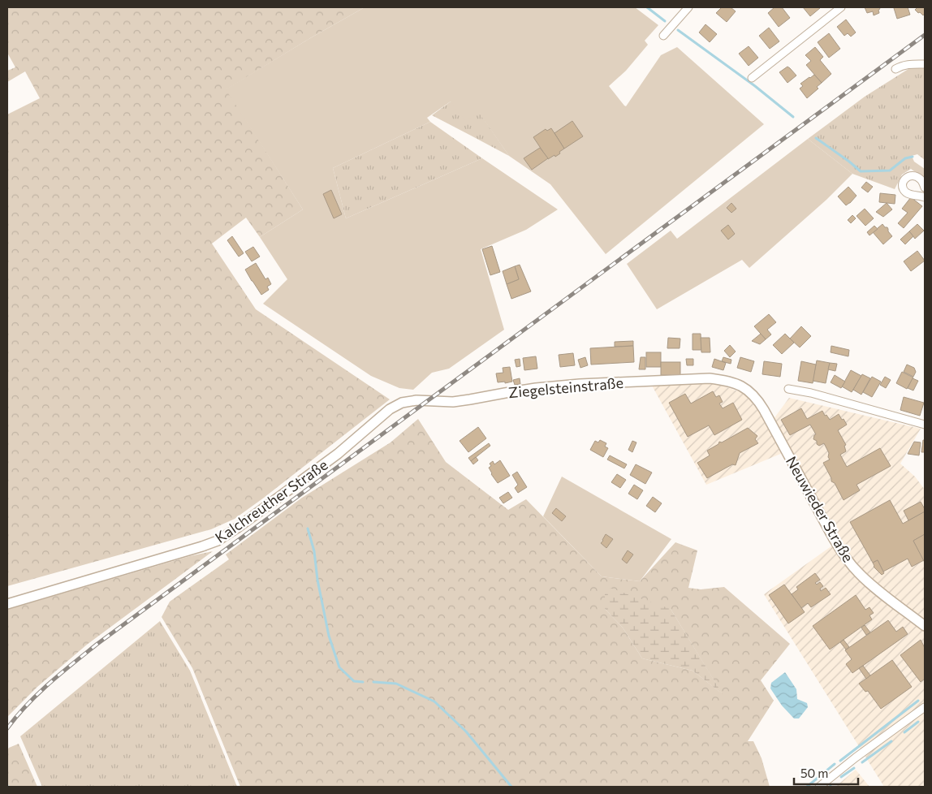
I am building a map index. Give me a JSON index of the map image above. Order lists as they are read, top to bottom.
{
  "streets": {
    "street": ["Ziegelsteinstraße", "Kalchreuther Straße", "Neuwieder Straße"]
  },
  "crossings": [
    ["Ziegelsteinstraße", "Kalchreuther Straße"],
    ["Ziegelsteinstraße", "Neuwieder Straße"]
  ],
  "scale_bar": "50 m"
}
